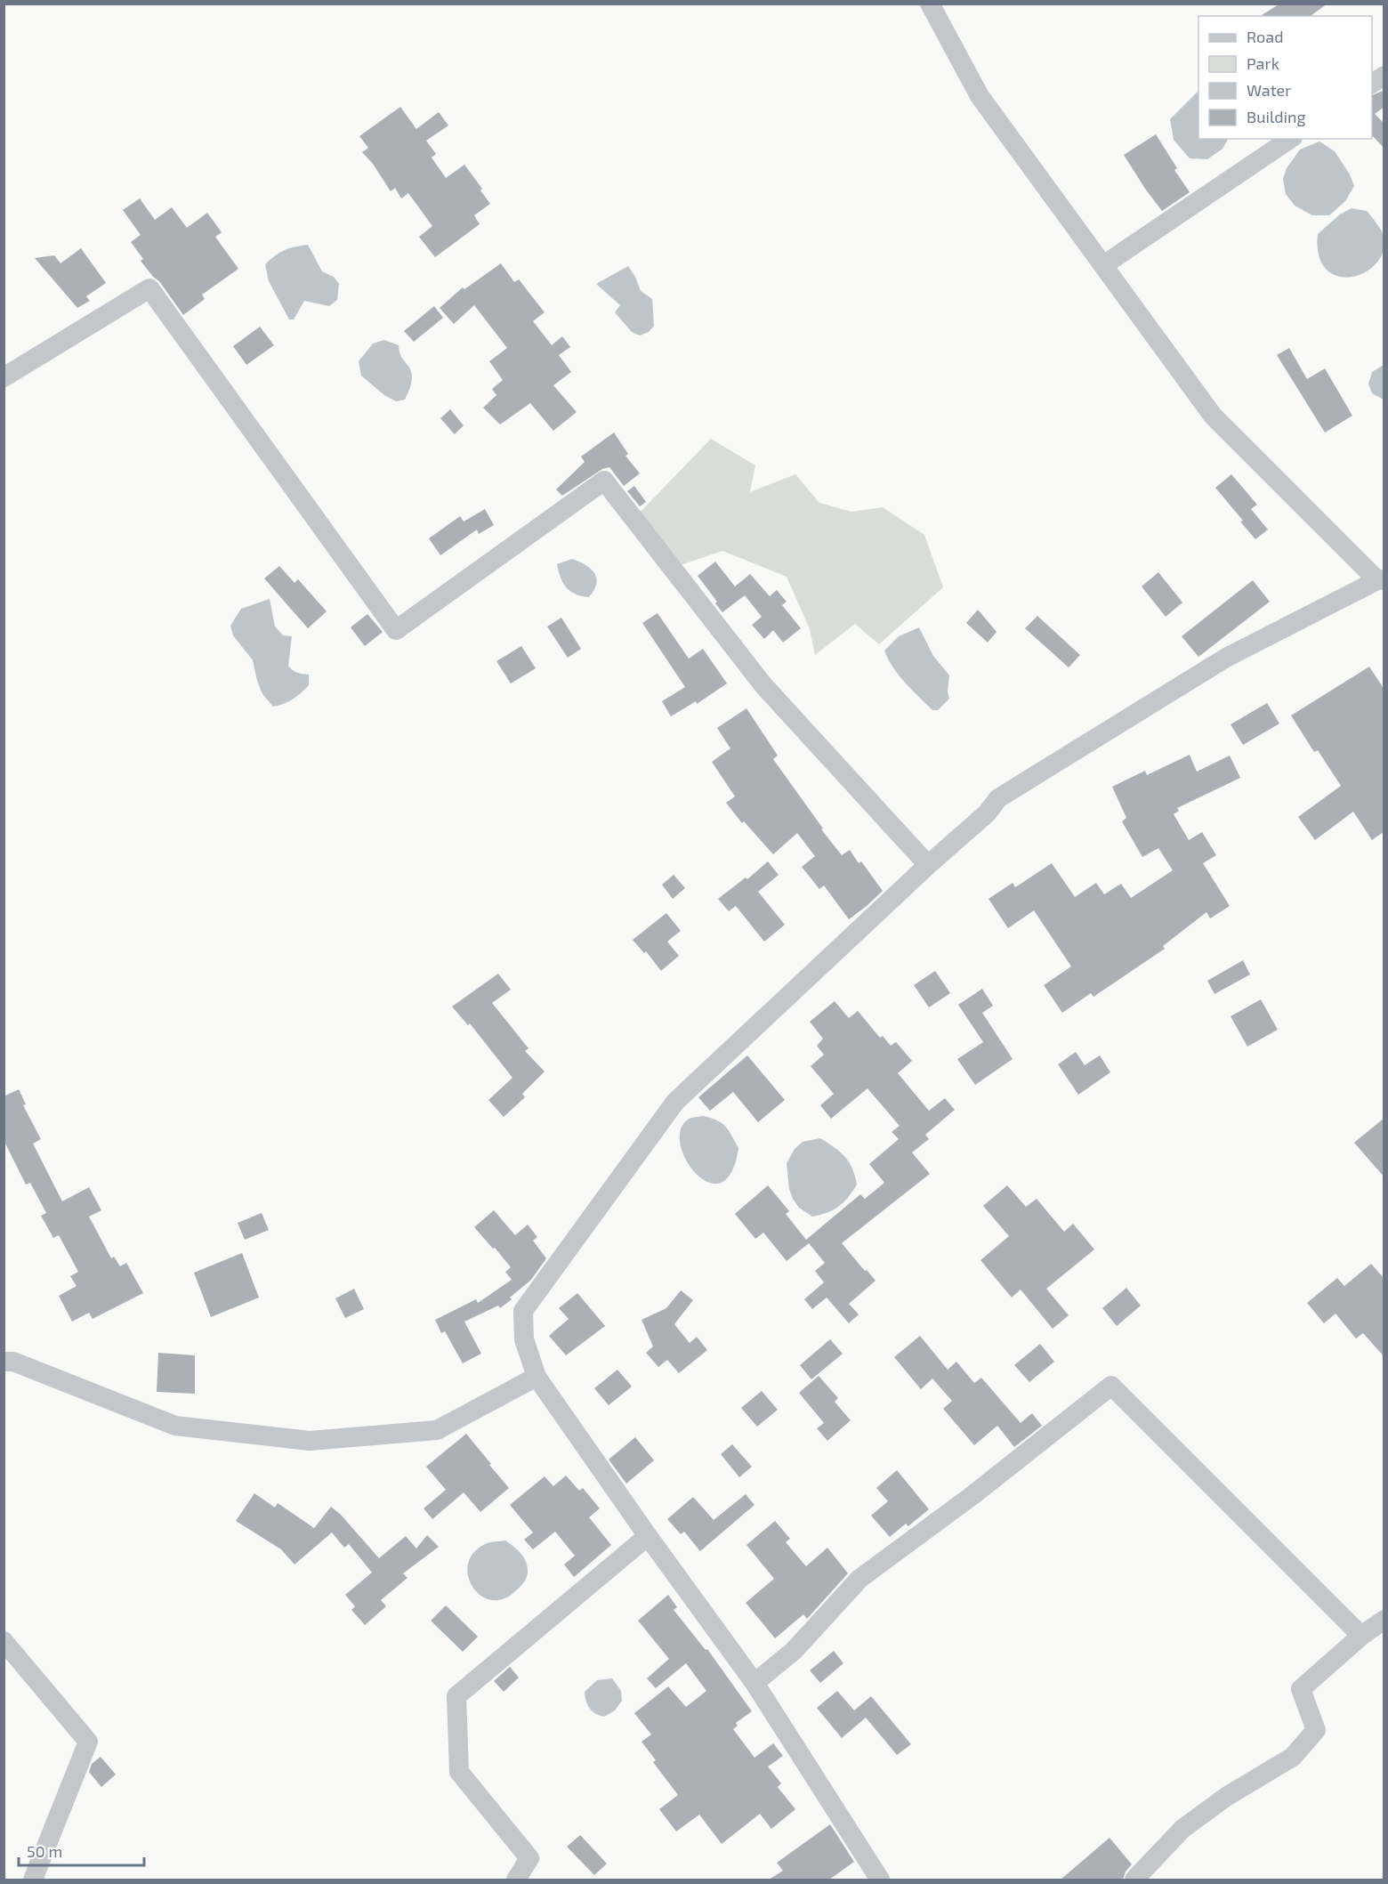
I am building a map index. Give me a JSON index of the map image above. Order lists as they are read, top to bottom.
{
  "legend": [
    "Road",
    "Park",
    "Water",
    "Building"
  ],
  "scale_bar": "50 m"
}
